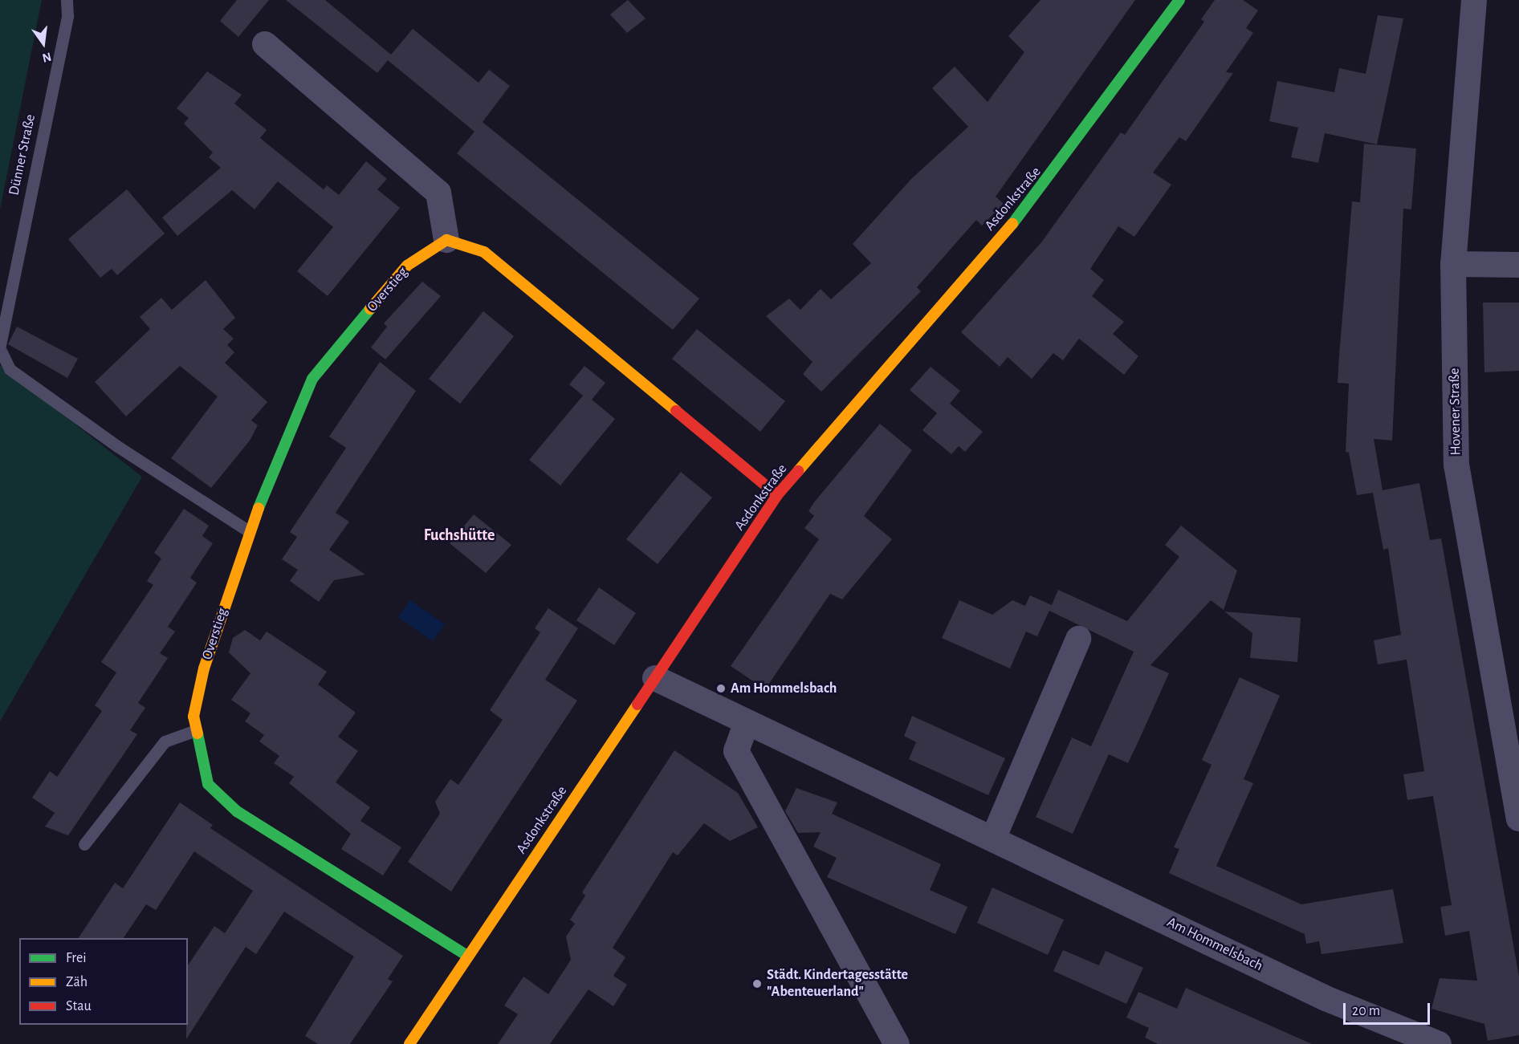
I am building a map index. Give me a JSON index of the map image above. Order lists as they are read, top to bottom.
{
  "streets": {
    "street": [
      "Asdonkstraße",
      "Overstieg",
      "Hovener Straße",
      "Am Hommelsbach"
    ],
    "lane": ["Dünner Straße"]
  },
  "crossings": [
    ["Asdonkstraße", "Overstieg"],
    ["Asdonkstraße", "Am Hommelsbach"]
  ],
  "districts": ["Fuchshütte"],
  "places": ["Am Hommelsbach", "Städt. Kindertagesstätte \"Abenteuerland\""],
  "legend": ["Frei", "Zäh", "Stau"],
  "scale_bar": "20 m",
  "north": "bottom"
}
